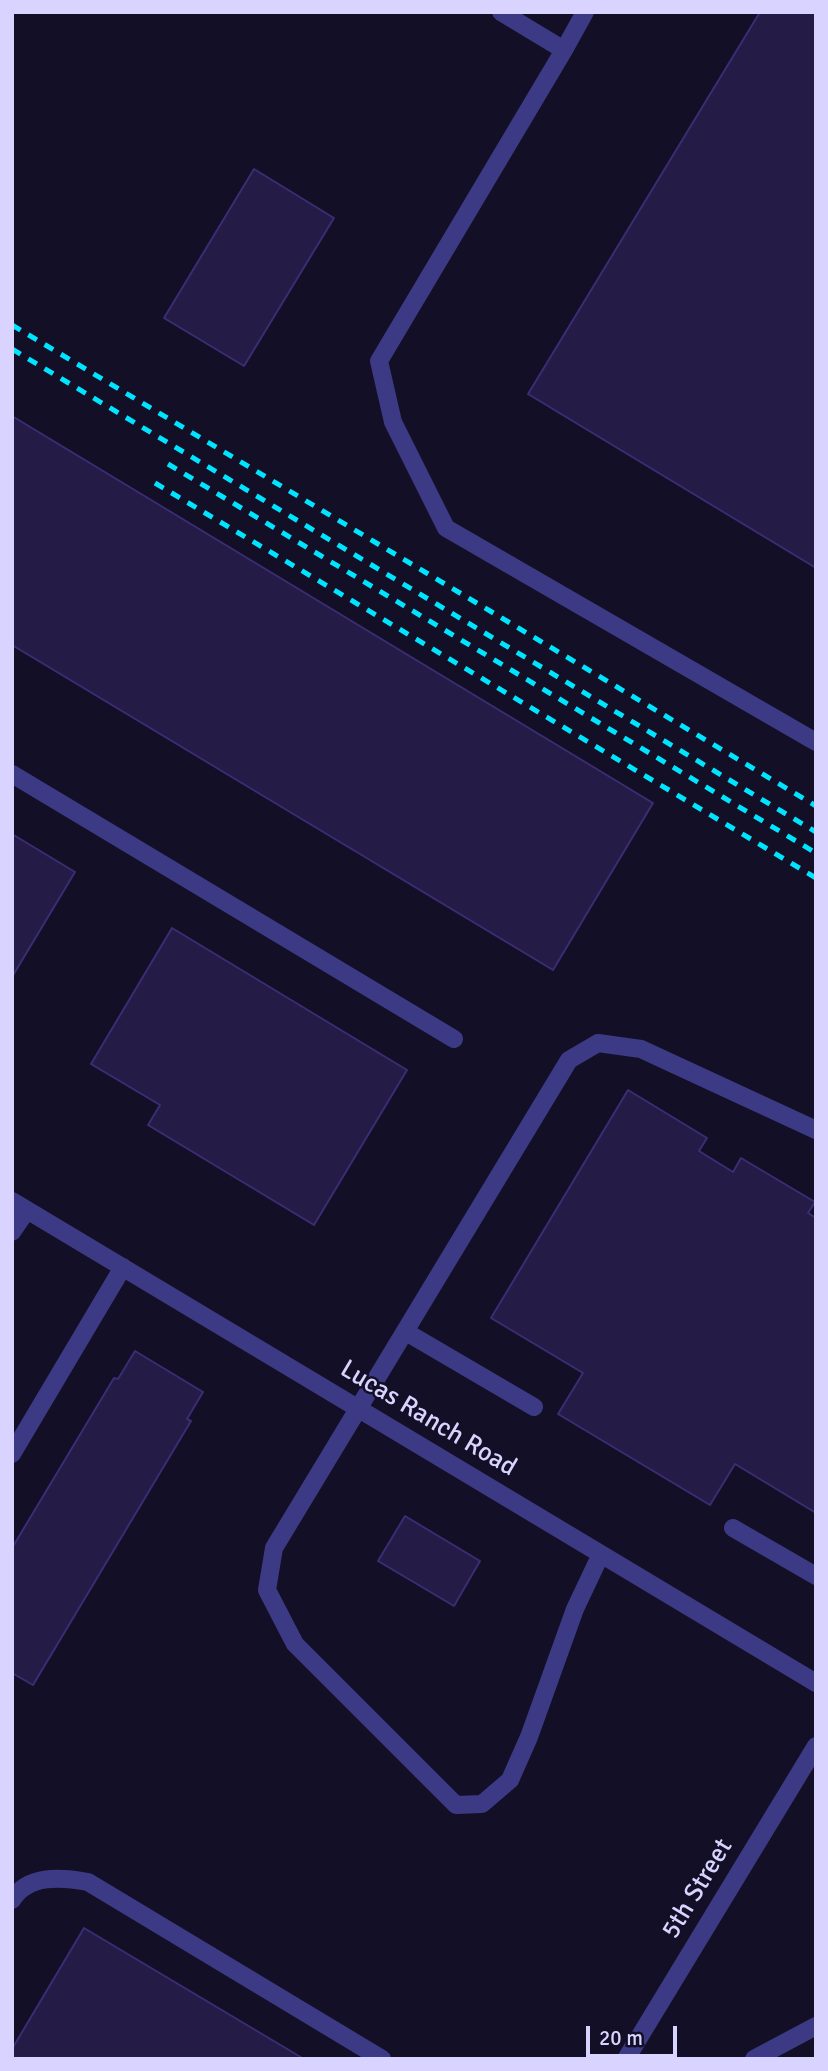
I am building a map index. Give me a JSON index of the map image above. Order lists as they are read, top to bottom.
{
  "streets": {
    "street": ["Lucas Ranch Road", "5th Street"]
  },
  "scale_bar": "20 m"
}
